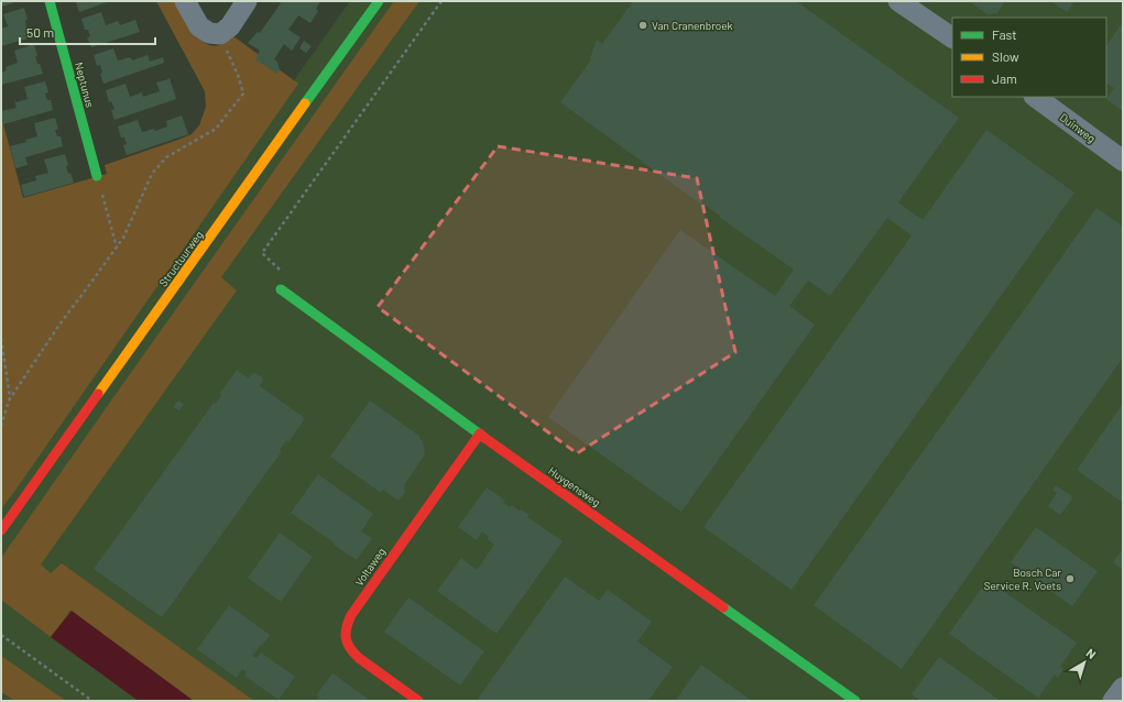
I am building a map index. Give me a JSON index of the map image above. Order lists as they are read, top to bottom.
{
  "streets": {
    "street": [
      "Neptunus",
      "Duinweg",
      "Structuurweg",
      "Huygensweg",
      "Voltaweg"
    ]
  },
  "crossings": [
    ["Huygensweg", "Voltaweg"]
  ],
  "places": ["Van Cranenbroek", "Bosch Car Service R. Voets"],
  "legend": ["Fast", "Slow", "Jam"],
  "scale_bar": "50 m",
  "north": "top right"
}
